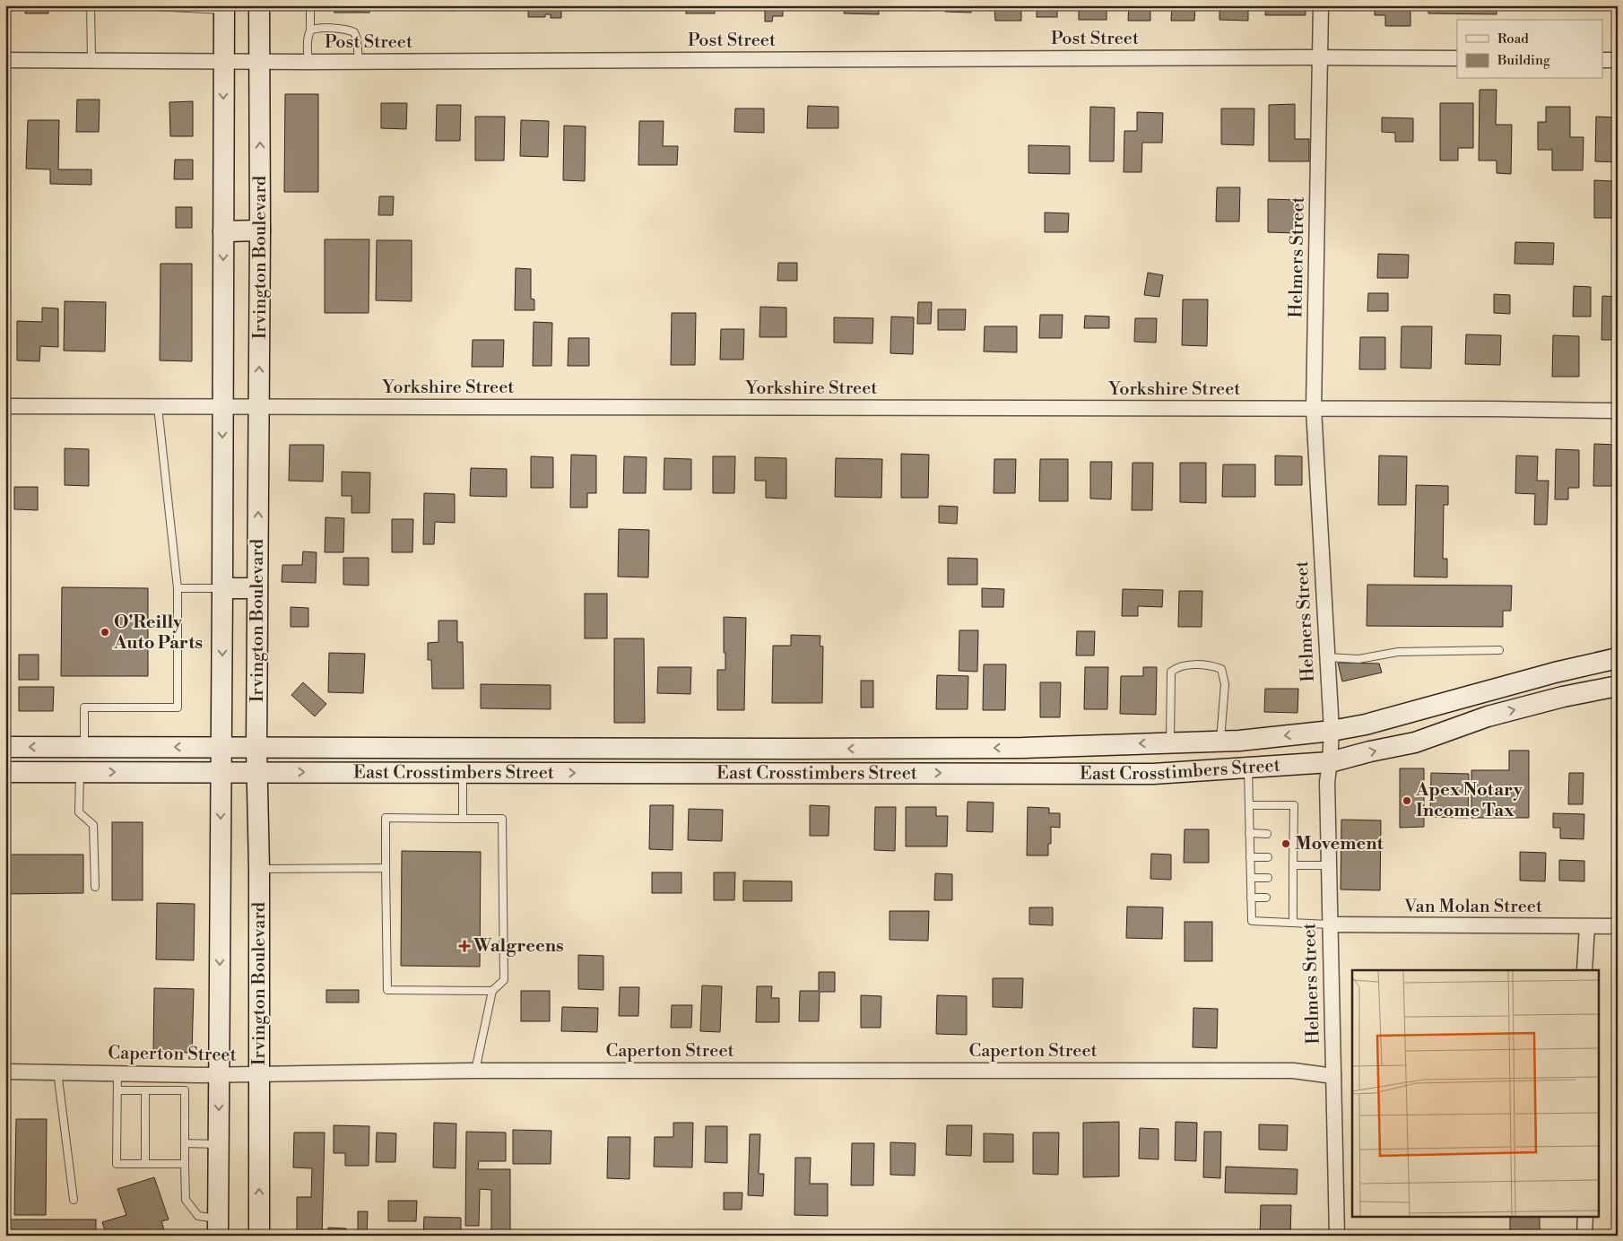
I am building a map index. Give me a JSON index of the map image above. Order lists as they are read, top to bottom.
{
  "streets": {
    "main road": ["Irvington Boulevard", "East Crosstimbers Street"],
    "street": [
      "Post Street",
      "Helmers Street",
      "Yorkshire Street",
      "Van Molan Street",
      "Caperton Street"
    ]
  },
  "crossings": [
    ["Post Street", "Irvington Boulevard"],
    ["Post Street", "Helmers Street"],
    ["Irvington Boulevard", "Yorkshire Street"],
    ["Irvington Boulevard", "East Crosstimbers Street"],
    ["Irvington Boulevard", "Caperton Street"],
    ["Helmers Street", "Yorkshire Street"],
    ["Helmers Street", "East Crosstimbers Street"],
    ["Helmers Street", "Van Molan Street"],
    ["Helmers Street", "Caperton Street"]
  ],
  "places": {
    "other": ["O'Reilly Auto Parts", "Apex Notary Income Tax", "Movement"],
    "health": ["Walgreens"]
  },
  "legend": ["Road", "Building"]
}
